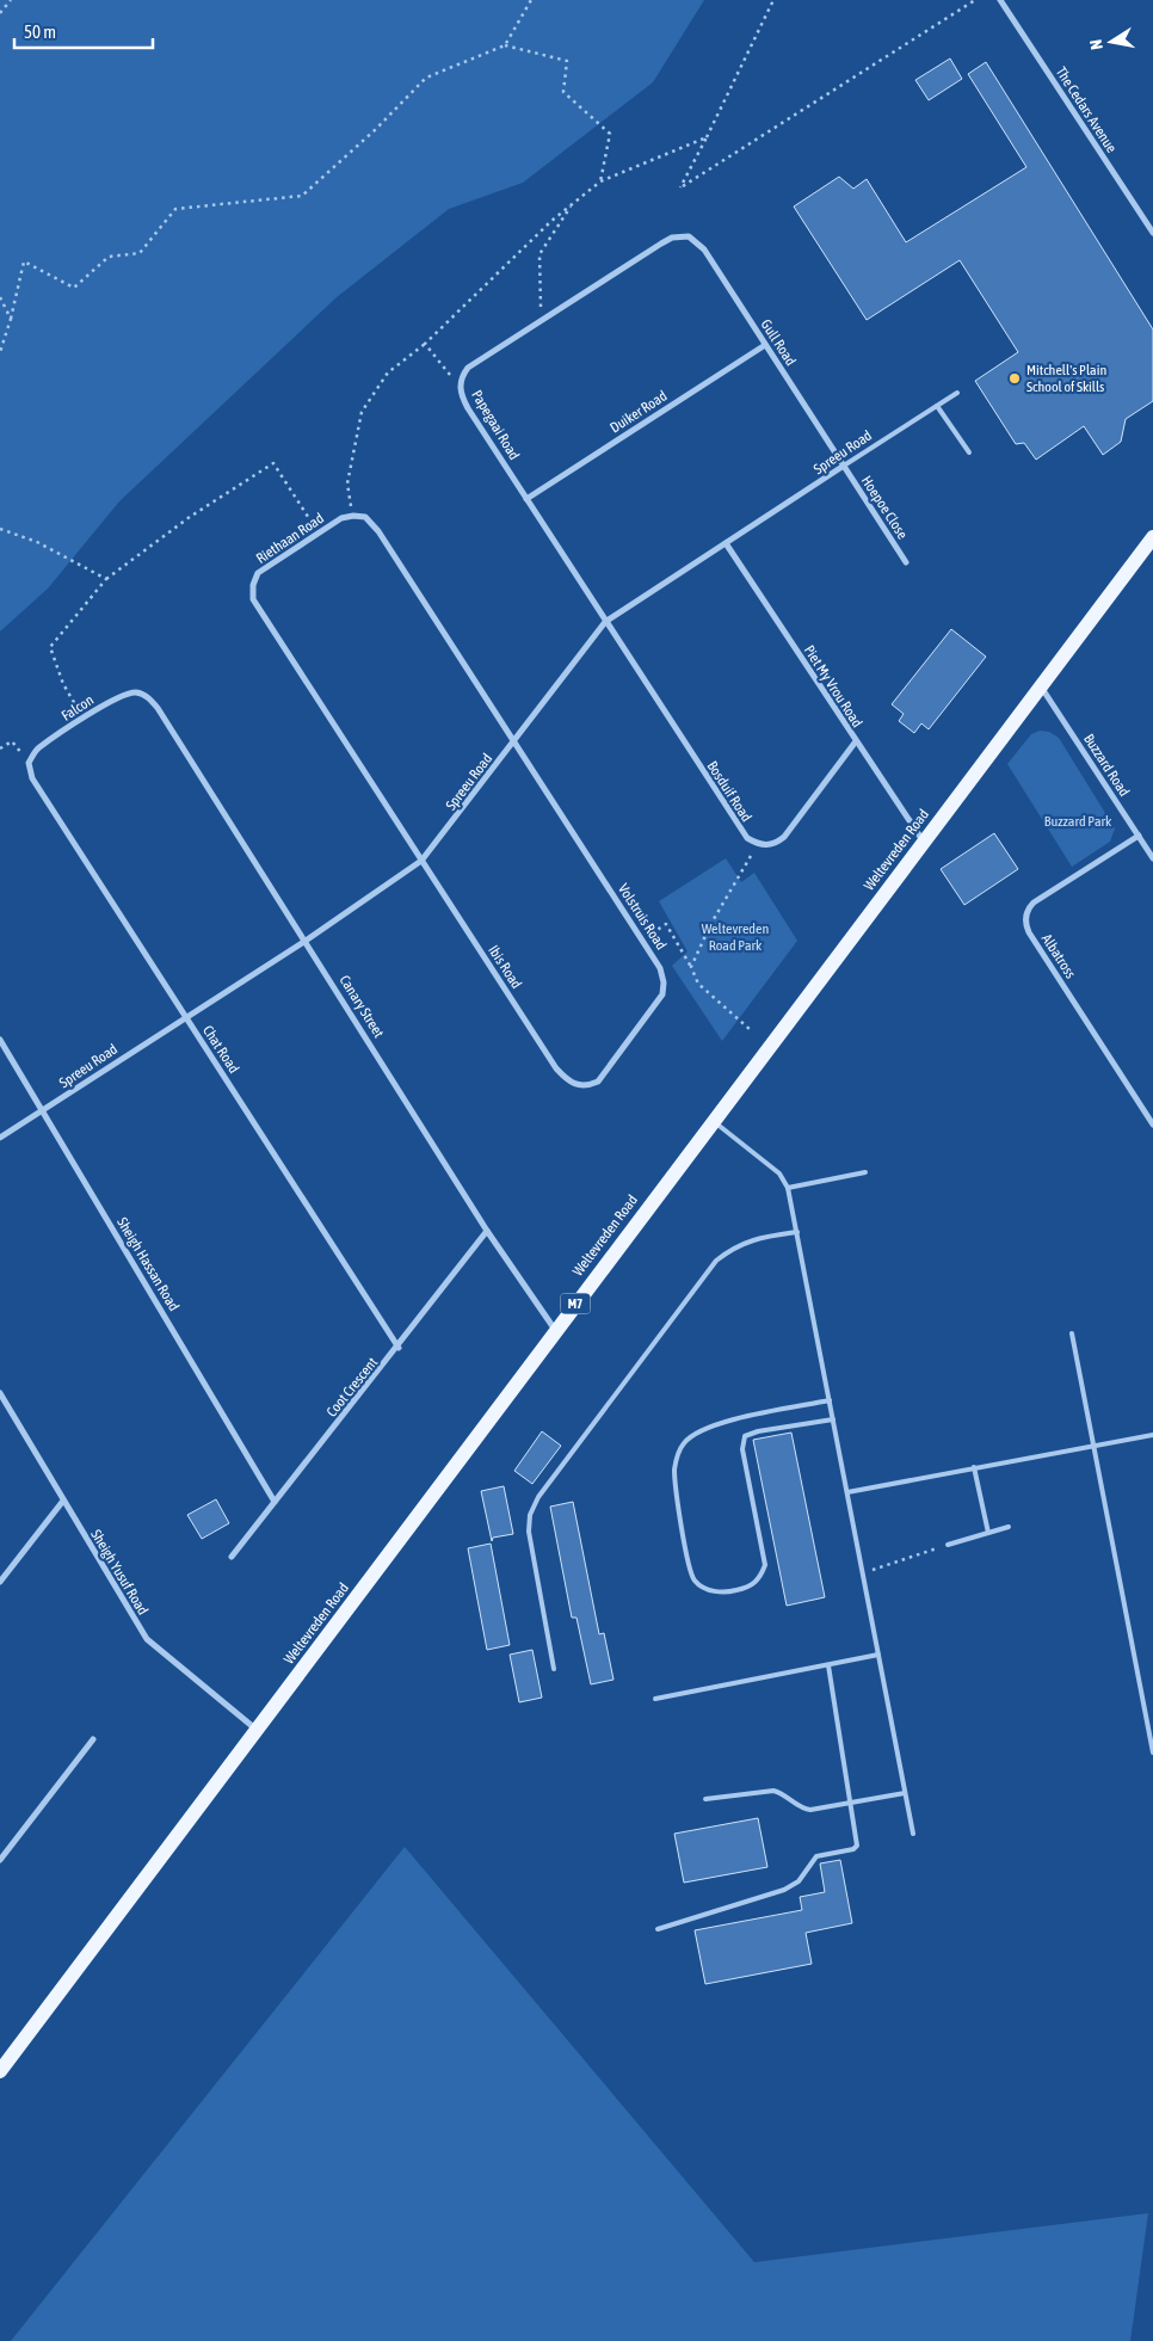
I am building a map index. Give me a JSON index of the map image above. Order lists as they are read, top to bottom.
{
  "streets": {
    "main road": ["Weltevreden Road", "M7"],
    "street": [
      "The Cedars Avenue",
      "Gull Road",
      "Duiker Road",
      "Papegaai Road",
      "Spreeu Road",
      "Hoepoe Close",
      "Riethaan Road",
      "Piet My Vrou Road",
      "Falcon",
      "Buzzard Road",
      "Bosduif Road",
      "Volstruis Road",
      "Albatross",
      "Ibis Road",
      "Canary Street",
      "Chat Road",
      "Sheigh Hassan Road",
      "Coot Crescent",
      "Sheigh Yusuf Road"
    ]
  },
  "crossings": [
    ["Gull Road", "Duiker Road"],
    ["Gull Road", "Papegaai Road"],
    ["Gull Road", "Spreeu Road"],
    ["Gull Road", "Hoepoe Close"],
    ["Duiker Road", "Papegaai Road"],
    ["Papegaai Road", "Spreeu Road"],
    ["Papegaai Road", "Bosduif Road"],
    ["Spreeu Road", "Hoepoe Close"],
    ["Spreeu Road", "Riethaan Road"],
    ["Spreeu Road", "Piet My Vrou Road"],
    ["Spreeu Road", "Bosduif Road"],
    ["Spreeu Road", "Volstruis Road"],
    ["Spreeu Road", "Ibis Road"],
    ["Spreeu Road", "Canary Street"],
    ["Spreeu Road", "Chat Road"],
    ["Spreeu Road", "Sheigh Hassan Road"],
    ["Riethaan Road", "Ibis Road"],
    ["Piet My Vrou Road", "Bosduif Road"],
    ["Piet My Vrou Road", "Weltevreden Road"],
    ["Falcon", "Canary Street"],
    ["Falcon", "Chat Road"],
    ["Buzzard Road", "Weltevreden Road"],
    ["Buzzard Road", "Albatross"],
    ["Weltevreden Road", "Canary Street"],
    ["Weltevreden Road", "Sheigh Yusuf Road"],
    ["Volstruis Road", "Ibis Road"],
    ["Canary Street", "Coot Crescent"],
    ["Chat Road", "Coot Crescent"],
    ["Sheigh Hassan Road", "Coot Crescent"]
  ],
  "parks": ["Buzzard Park", "Weltevreden Road Park"],
  "places": ["Mitchell's Plain School of Skills"],
  "scale_bar": "50 m",
  "north": "left"
}
